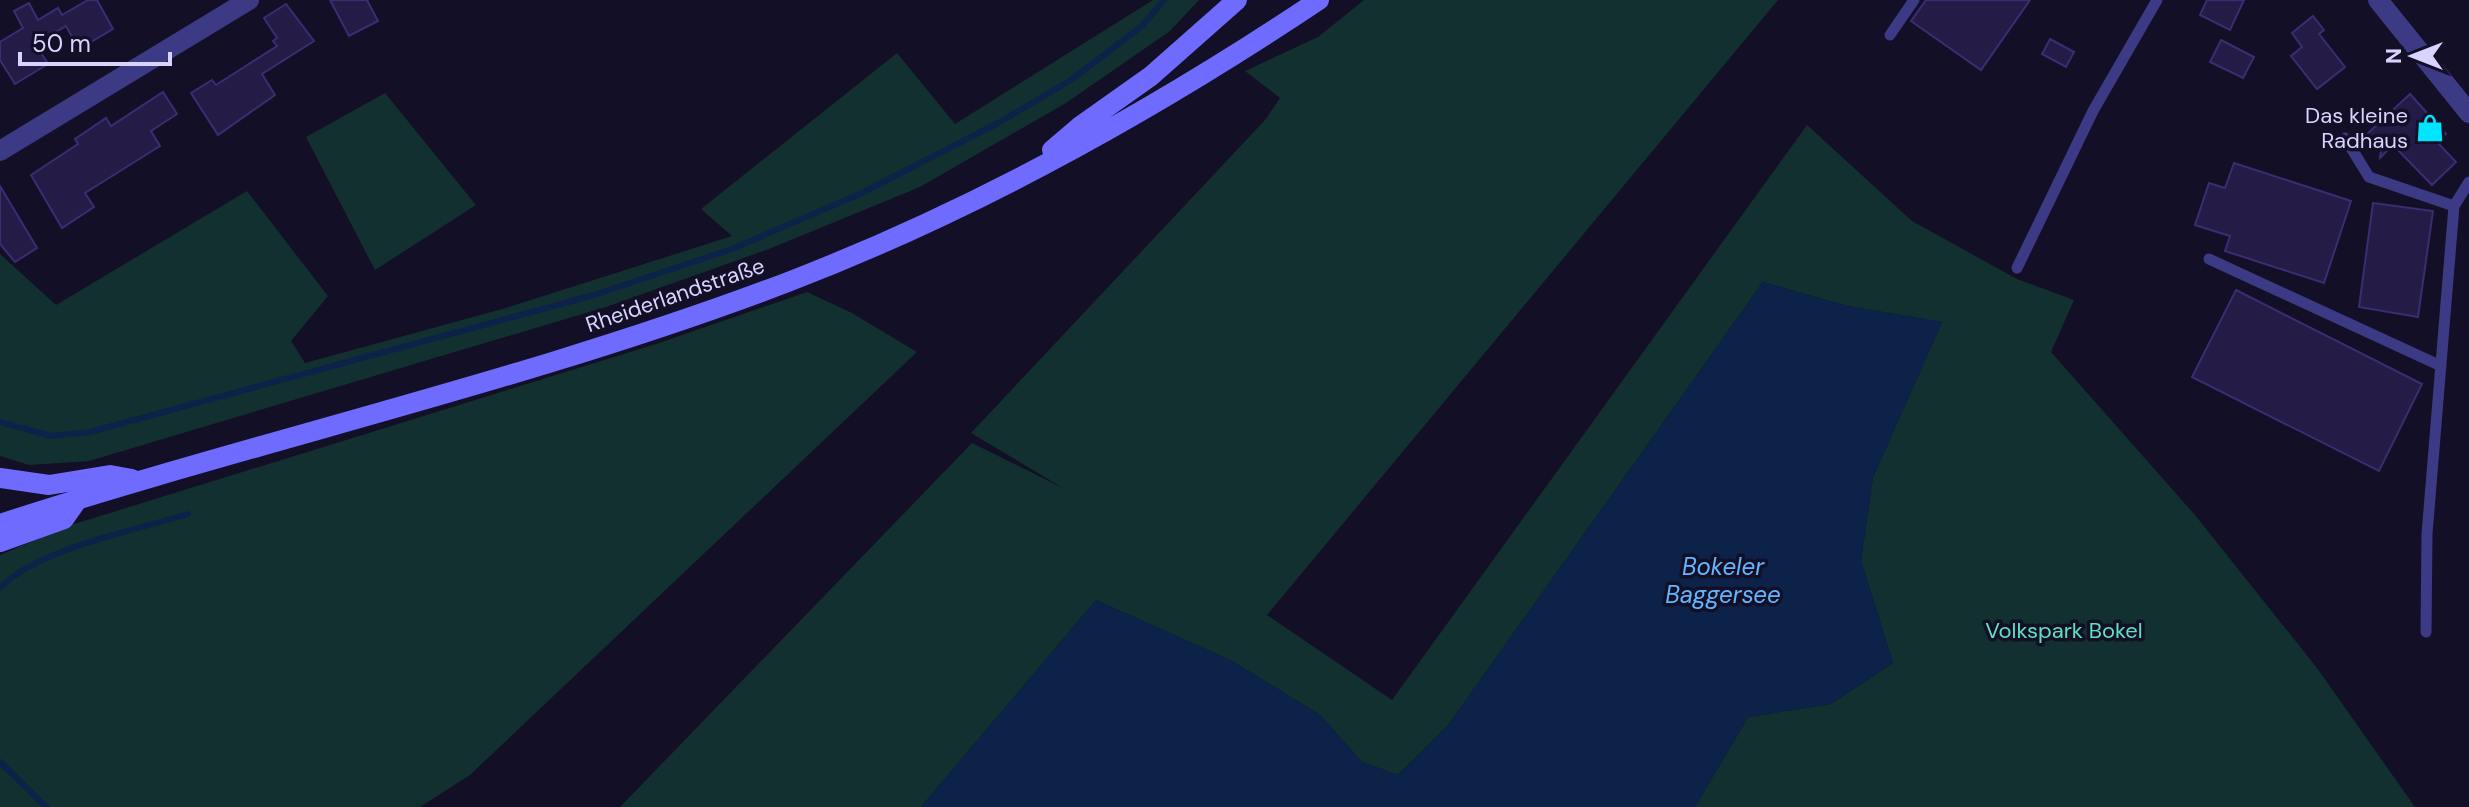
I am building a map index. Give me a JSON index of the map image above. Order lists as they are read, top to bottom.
{
  "streets": {
    "main road": ["Rheiderlandstraße"]
  },
  "water": ["Bokeler Baggersee"],
  "parks": ["Volkspark Bokel"],
  "places": {
    "shop": ["Das kleine Radhaus"]
  },
  "scale_bar": "50 m",
  "north": "left"
}
